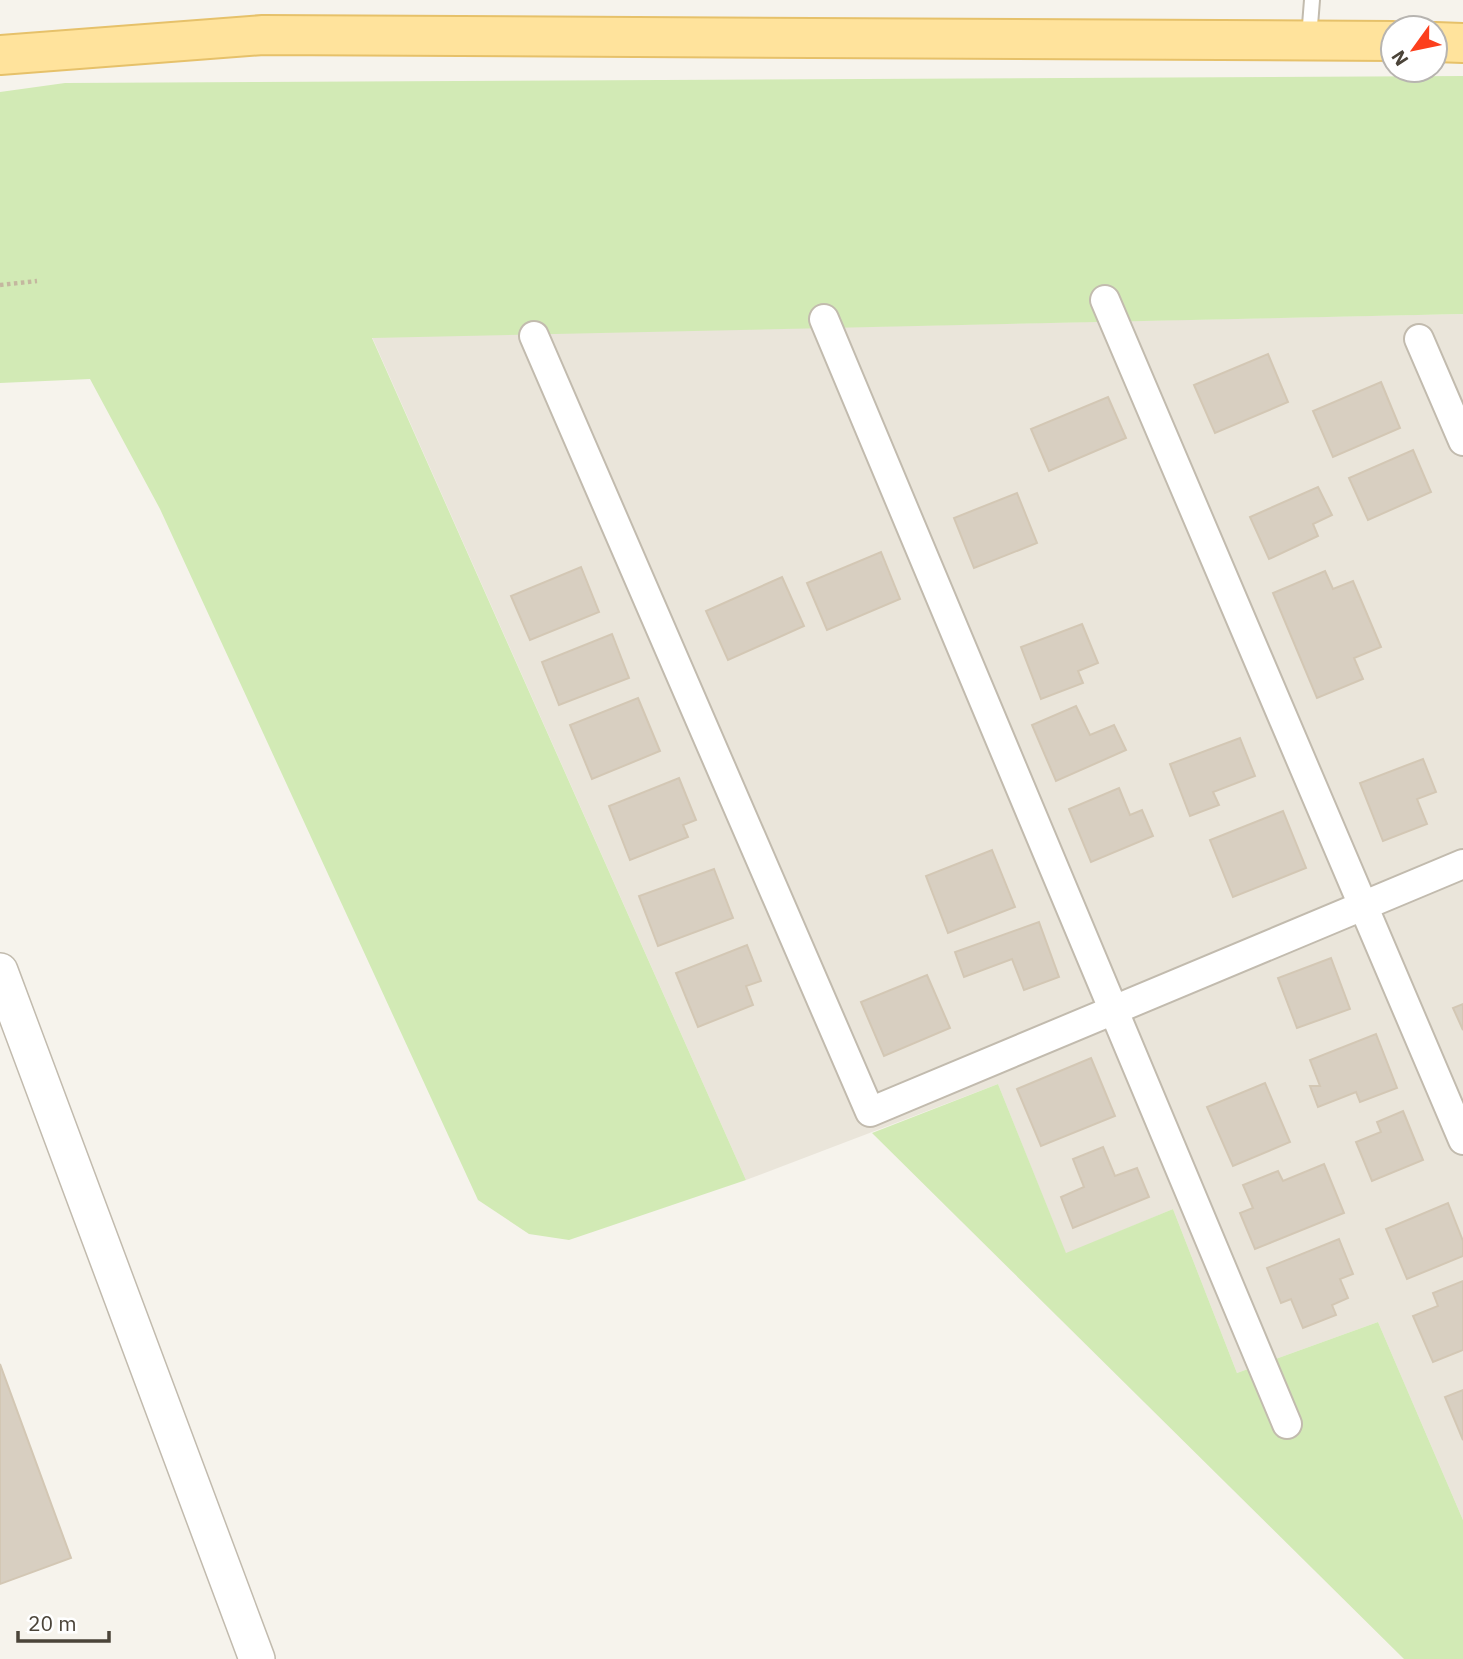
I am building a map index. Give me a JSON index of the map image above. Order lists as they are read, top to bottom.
{
  "scale_bar": "20 m",
  "north": "bottom left"
}
